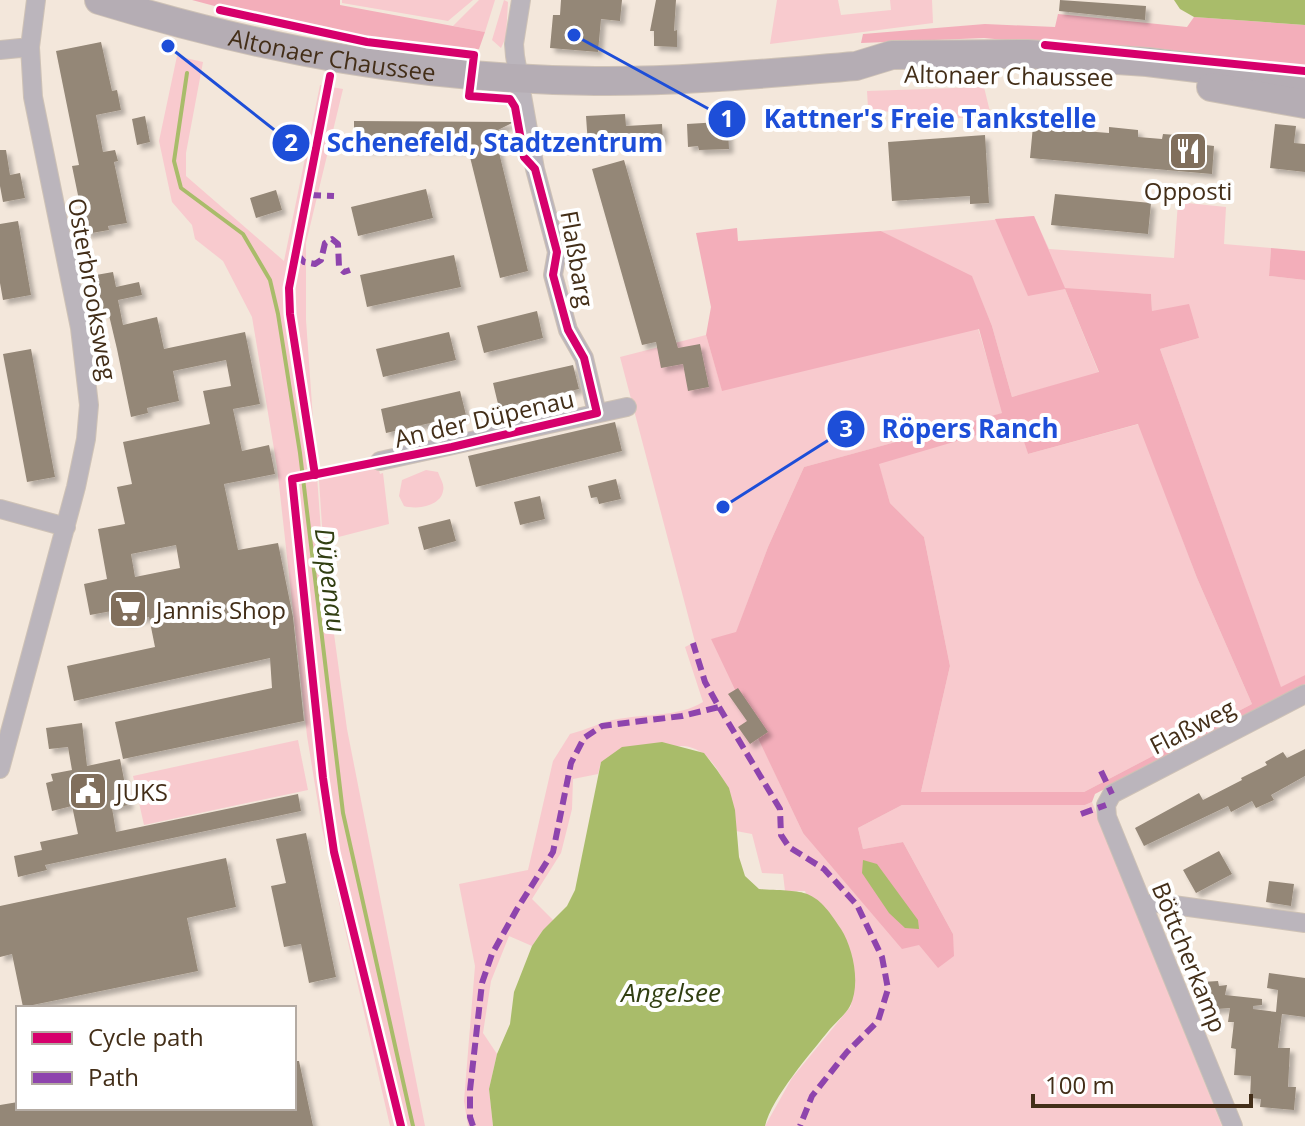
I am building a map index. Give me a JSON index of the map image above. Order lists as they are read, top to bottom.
{
  "streets": {
    "main road": ["Altonaer Chaussee"],
    "street": [
      "Flaßbarg",
      "Osterbrooksweg",
      "An der Düpenau",
      "Flaßweg",
      "Böttcherkamp"
    ]
  },
  "crossings": [
    ["Altonaer Chaussee", "Flaßbarg"],
    ["Flaßbarg", "An der Düpenau"],
    ["Flaßweg", "Böttcherkamp"]
  ],
  "water": ["Düpenau", "Angelsee"],
  "places": {
    "other": ["Kattner's Freie Tankstelle", "Schenefeld, Stadtzentrum", "Röpers Ranch"],
    "restaurant": ["Opposti"],
    "supermarket": ["Jannis Shop"],
    "public building": ["JUKS"]
  },
  "legend": ["Cycle path", "Path"],
  "scale_bar": "100 m"
}
